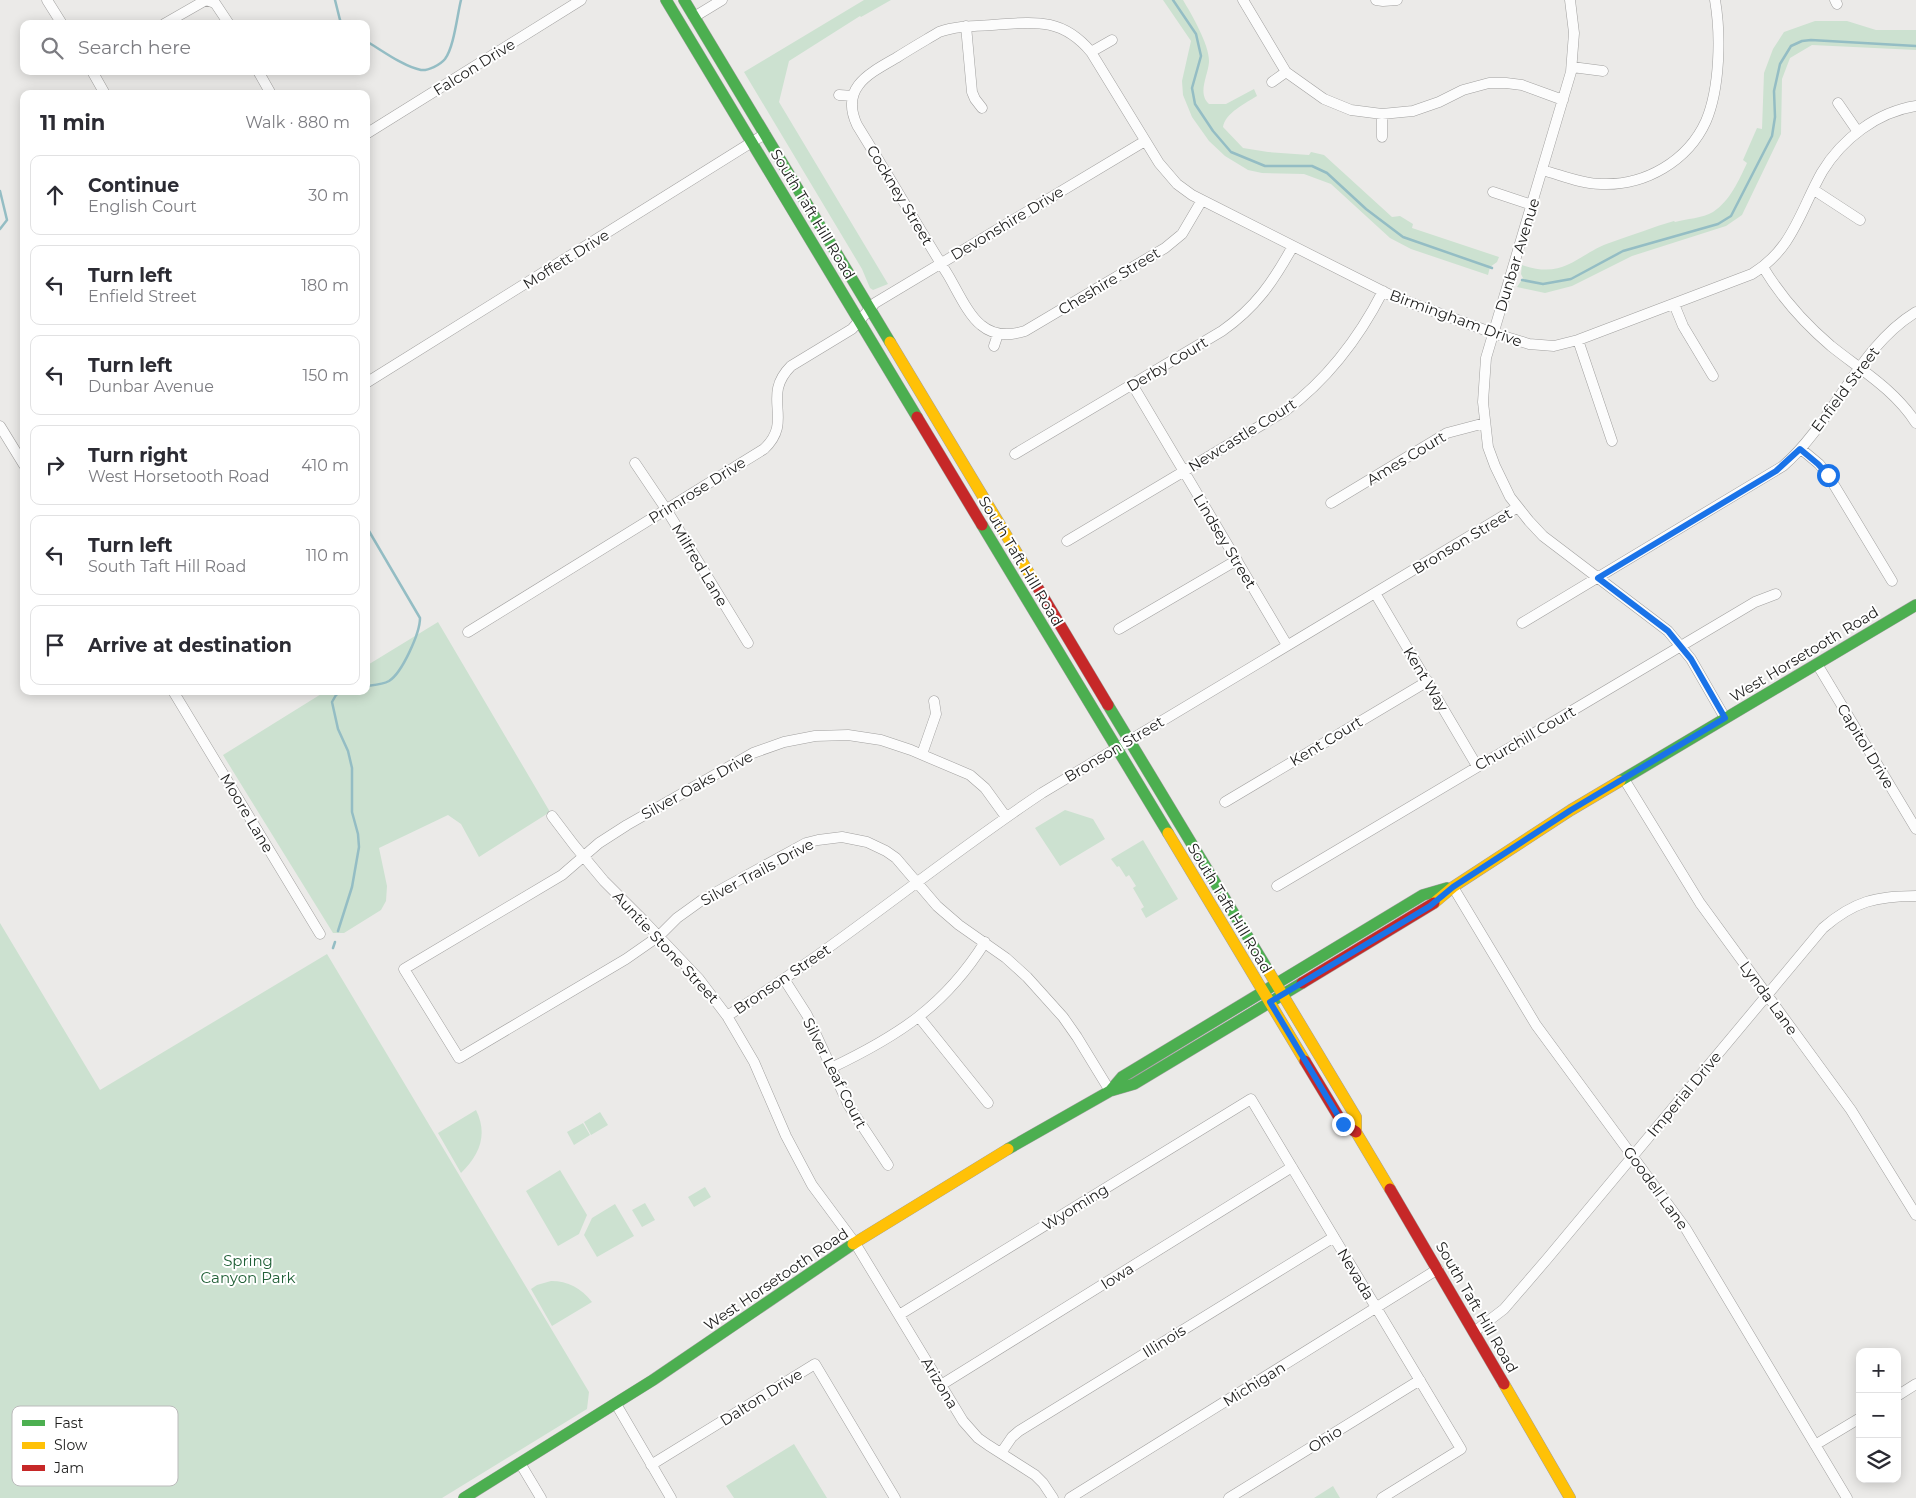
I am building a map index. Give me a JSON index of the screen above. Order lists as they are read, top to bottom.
{
  "streets": {
    "main road": ["South Taft Hill Road", "West Horsetooth Road"],
    "street": [
      "Falcon Drive",
      "Cockney Street",
      "Devonshire Drive",
      "Dunbar Avenue",
      "Moffett Drive",
      "Cheshire Street",
      "Birmingham Drive",
      "Derby Court",
      "Enfield Street",
      "Newcastle Court",
      "Ames Court",
      "Primrose Drive",
      "Lindsey Street",
      "Bronson Street",
      "Milfred Lane",
      "Kent Way",
      "Churchill Court",
      "Kent Court",
      "Capitol Drive",
      "Silver Oaks Drive",
      "Moore Lane",
      "Silver Trails Drive",
      "Auntie Stone Street",
      "Lynda Lane",
      "Silver Leaf Court",
      "Imperial Drive",
      "Goodell Lane",
      "Wyoming",
      "Nevada",
      "Iowa",
      "Illinois",
      "Arizona",
      "Michigan",
      "Dalton Drive",
      "Ohio"
    ]
  },
  "crossings": [
    ["Cockney Street", "Devonshire Drive"],
    ["Cockney Street", "Cheshire Street"],
    ["Cockney Street", "Birmingham Drive"],
    ["South Taft Hill Road", "Devonshire Drive"],
    ["South Taft Hill Road", "Moffett Drive"],
    ["South Taft Hill Road", "Primrose Drive"],
    ["South Taft Hill Road", "Bronson Street"],
    ["South Taft Hill Road", "West Horsetooth Road"],
    ["South Taft Hill Road", "Imperial Drive"],
    ["South Taft Hill Road", "Michigan"],
    ["Devonshire Drive", "Birmingham Drive"],
    ["Devonshire Drive", "Primrose Drive"],
    ["Dunbar Avenue", "Birmingham Drive"],
    ["Dunbar Avenue", "Enfield Street"],
    ["Dunbar Avenue", "Ames Court"],
    ["Dunbar Avenue", "Bronson Street"],
    ["Dunbar Avenue", "West Horsetooth Road"],
    ["Dunbar Avenue", "Churchill Court"],
    ["Cheshire Street", "Birmingham Drive"],
    ["Birmingham Drive", "Derby Court"],
    ["Birmingham Drive", "Newcastle Court"],
    ["Derby Court", "Lindsey Street"],
    ["Newcastle Court", "Lindsey Street"],
    ["Primrose Drive", "Milfred Lane"],
    ["Lindsey Street", "Bronson Street"],
    ["Bronson Street", "Kent Way"],
    ["Bronson Street", "Silver Oaks Drive"],
    ["Bronson Street", "Silver Trails Drive"],
    ["Bronson Street", "Auntie Stone Street"],
    ["Bronson Street", "Silver Leaf Court"],
    ["West Horsetooth Road", "Capitol Drive"],
    ["West Horsetooth Road", "Silver Trails Drive"],
    ["West Horsetooth Road", "Auntie Stone Street"],
    ["West Horsetooth Road", "Lynda Lane"],
    ["West Horsetooth Road", "Goodell Lane"],
    ["West Horsetooth Road", "Arizona"],
    ["Kent Way", "Churchill Court"],
    ["Kent Way", "Kent Court"],
    ["Silver Oaks Drive", "Silver Trails Drive"],
    ["Silver Oaks Drive", "Auntie Stone Street"],
    ["Silver Trails Drive", "Auntie Stone Street"],
    ["Auntie Stone Street", "Arizona"],
    ["Lynda Lane", "Imperial Drive"],
    ["Imperial Drive", "Goodell Lane"],
    ["Wyoming", "Nevada"],
    ["Wyoming", "Arizona"],
    ["Nevada", "Iowa"],
    ["Nevada", "Illinois"],
    ["Nevada", "Michigan"],
    ["Nevada", "Ohio"],
    ["Iowa", "Arizona"],
    ["Illinois", "Arizona"]
  ],
  "parks": ["Spring Canyon Park"],
  "legend": ["Fast", "Slow", "Jam"],
  "page": {
    "search": "Search here",
    "heading": ["11 min", "Walk · 880 m"],
    "list": [
      ["Continue", "English Court", "30 m"],
      ["Turn left", "Enfield Street", "180 m"],
      ["Turn left", "Dunbar Avenue", "150 m"],
      ["Turn right", "West Horsetooth Road", "410 m"],
      ["Turn left", "South Taft Hill Road", "110 m"],
      "Arrive at destination"
    ],
    "map_buttons": ["+", "−"]
  }
}
